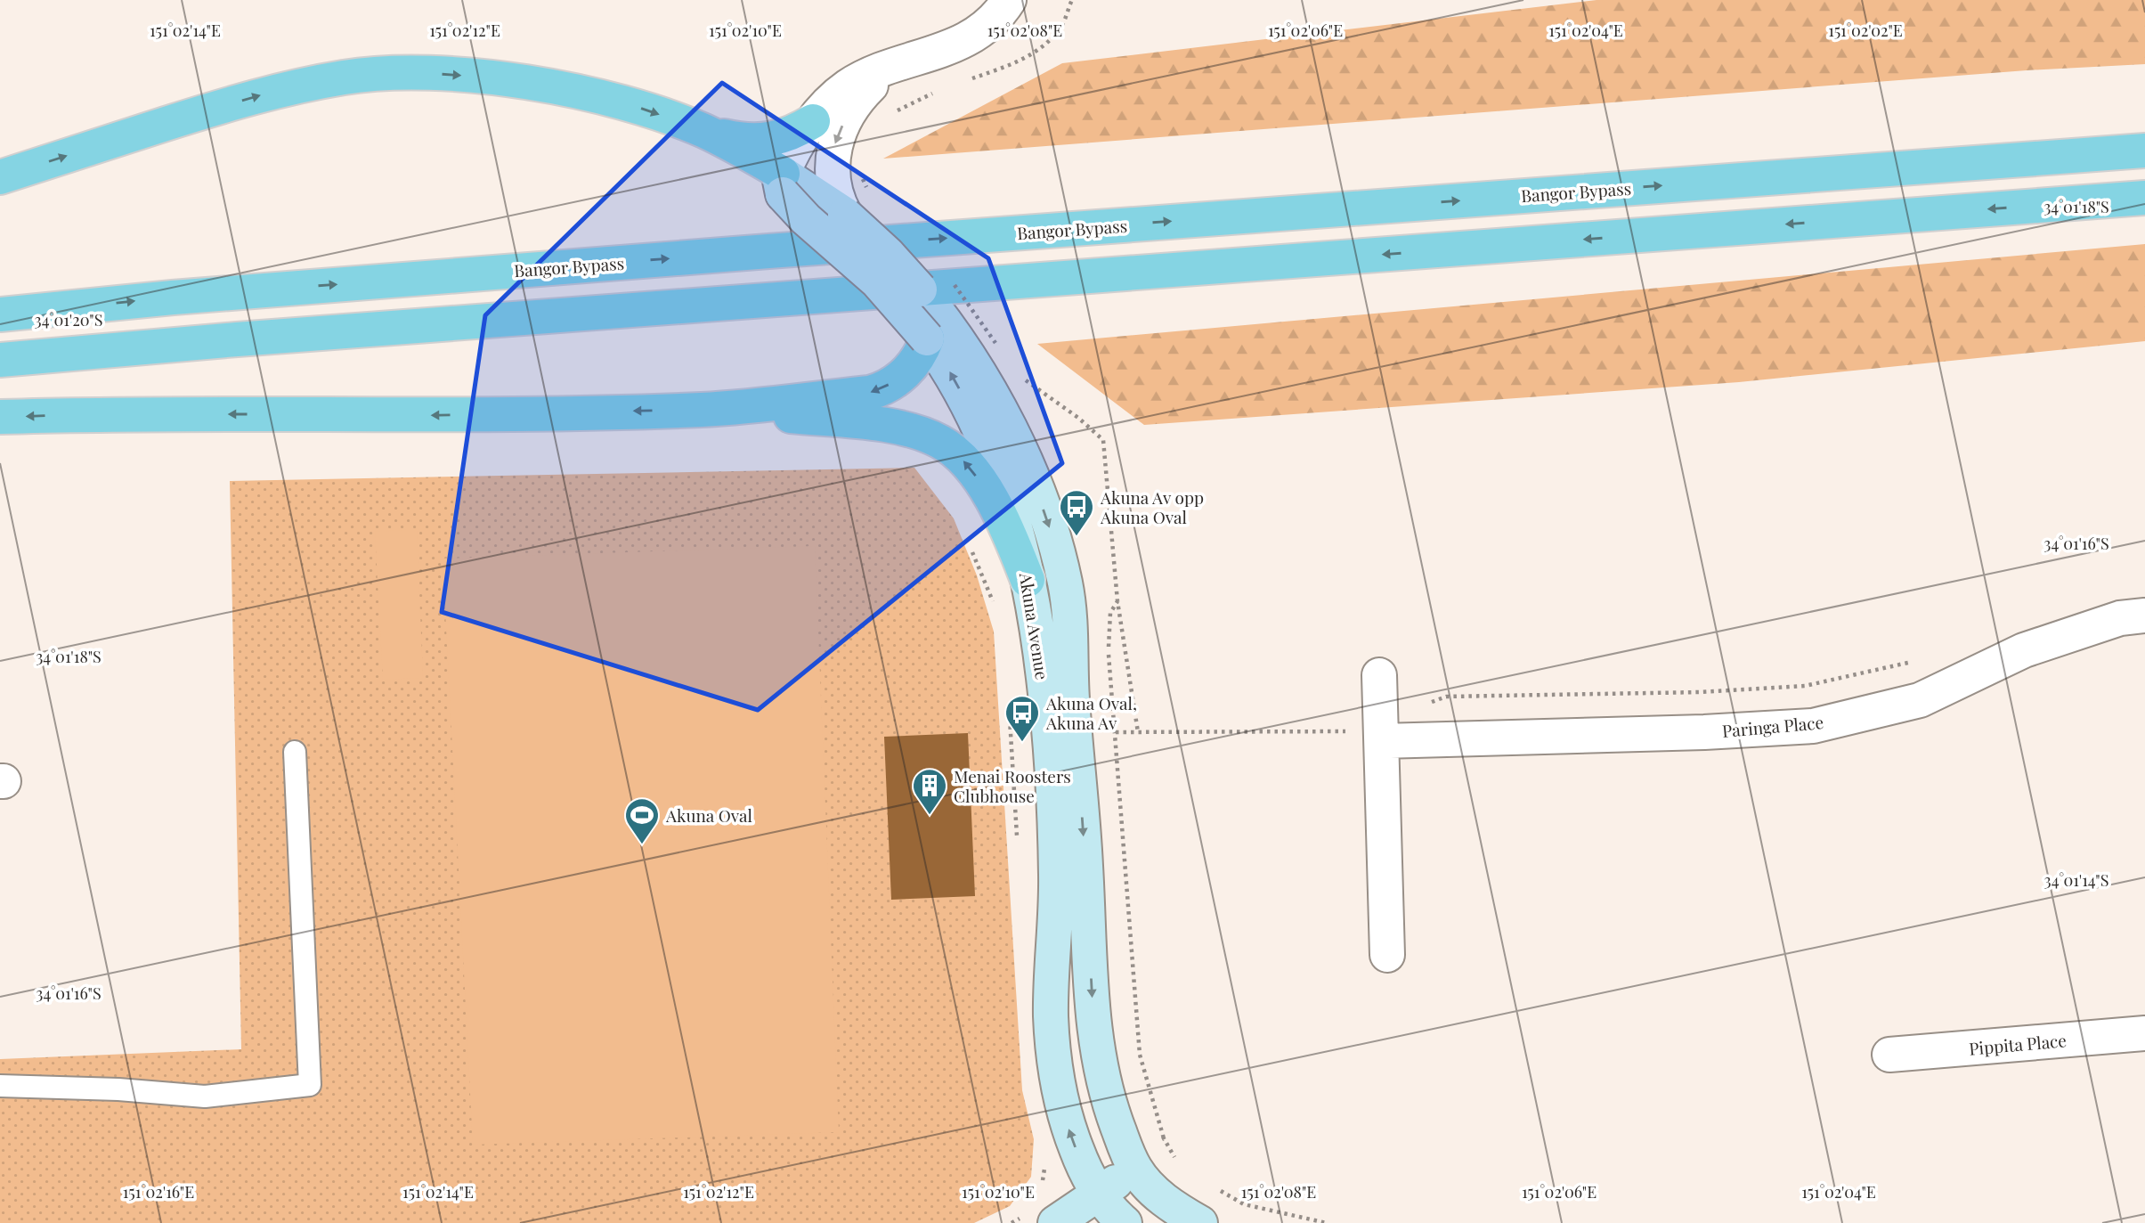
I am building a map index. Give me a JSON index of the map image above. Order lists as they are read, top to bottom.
{
  "streets": {
    "main road": ["Bangor Bypass", "Akuna Avenue"],
    "street": ["Paringa Place", "Pippita Place"]
  },
  "places": {
    "bus stop": ["Akuna Av opp Akuna Oval", "Akuna Oval, Akuna Av"],
    "building": ["Menai Roosters Clubhouse"],
    "sports": ["Akuna Oval"]
  },
  "coordinates": [
    "151°02'14\"E",
    "151°02'12\"E",
    "151°02'10\"E",
    "151°02'08\"E",
    "151°02'06\"E",
    "151°02'04\"E",
    "151°02'02\"E",
    "34°01'18\"S",
    "34°01'20\"S",
    "34°01'16\"S",
    "34°01'14\"S",
    "151°02'16\"E"
  ]
}
